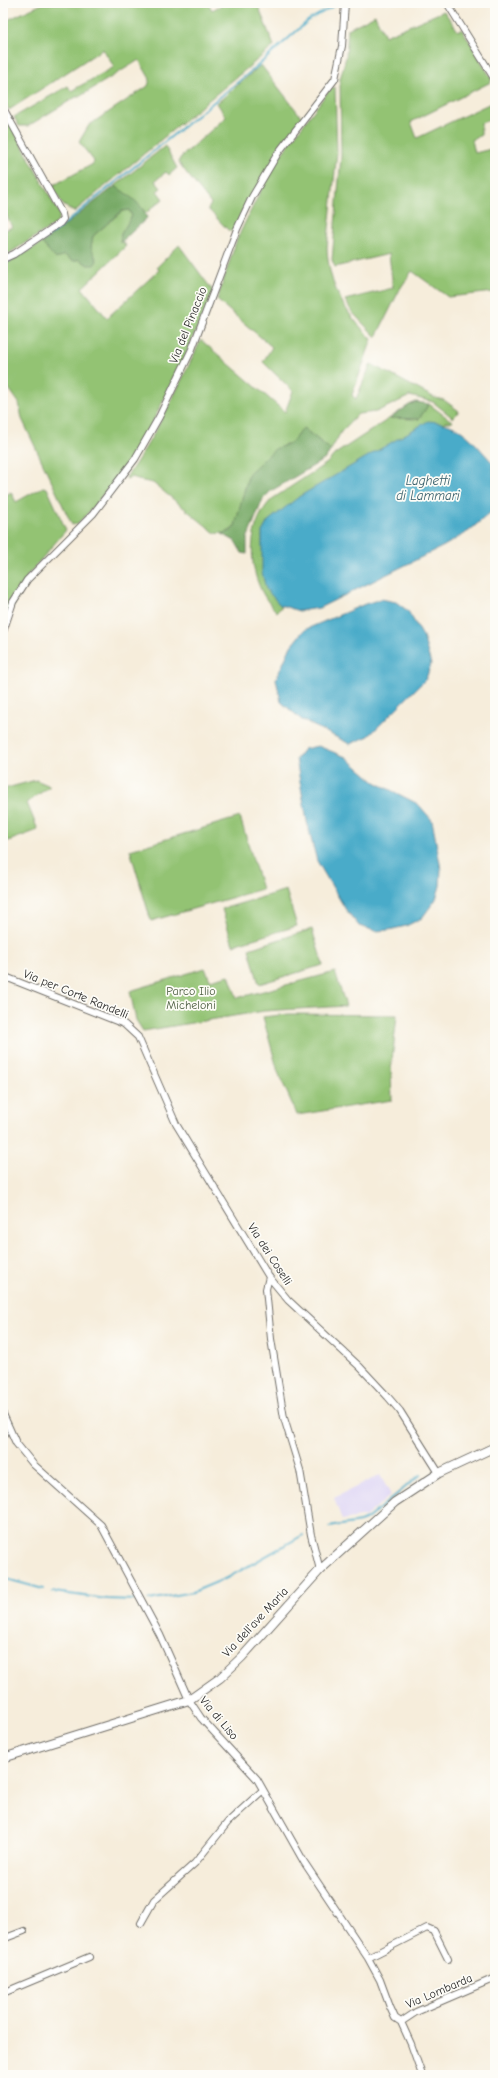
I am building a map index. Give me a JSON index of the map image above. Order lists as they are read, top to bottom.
{
  "streets": {
    "street": [
      "Via del Pinaccio",
      "Via per Corte Randelli",
      "Via dei Coselli",
      "Via dell'ave Maria",
      "Via di Liso",
      "Via Lombarda"
    ]
  },
  "crossings": [
    ["Via per Corte Randelli", "Via dei Coselli"],
    ["Via dei Coselli", "Via dell'ave Maria"],
    ["Via dell'ave Maria", "Via di Liso"],
    ["Via di Liso", "Via Lombarda"]
  ],
  "water": ["Laghetti di Lammari"],
  "parks": ["Parco Ilio Micheloni"]
}
